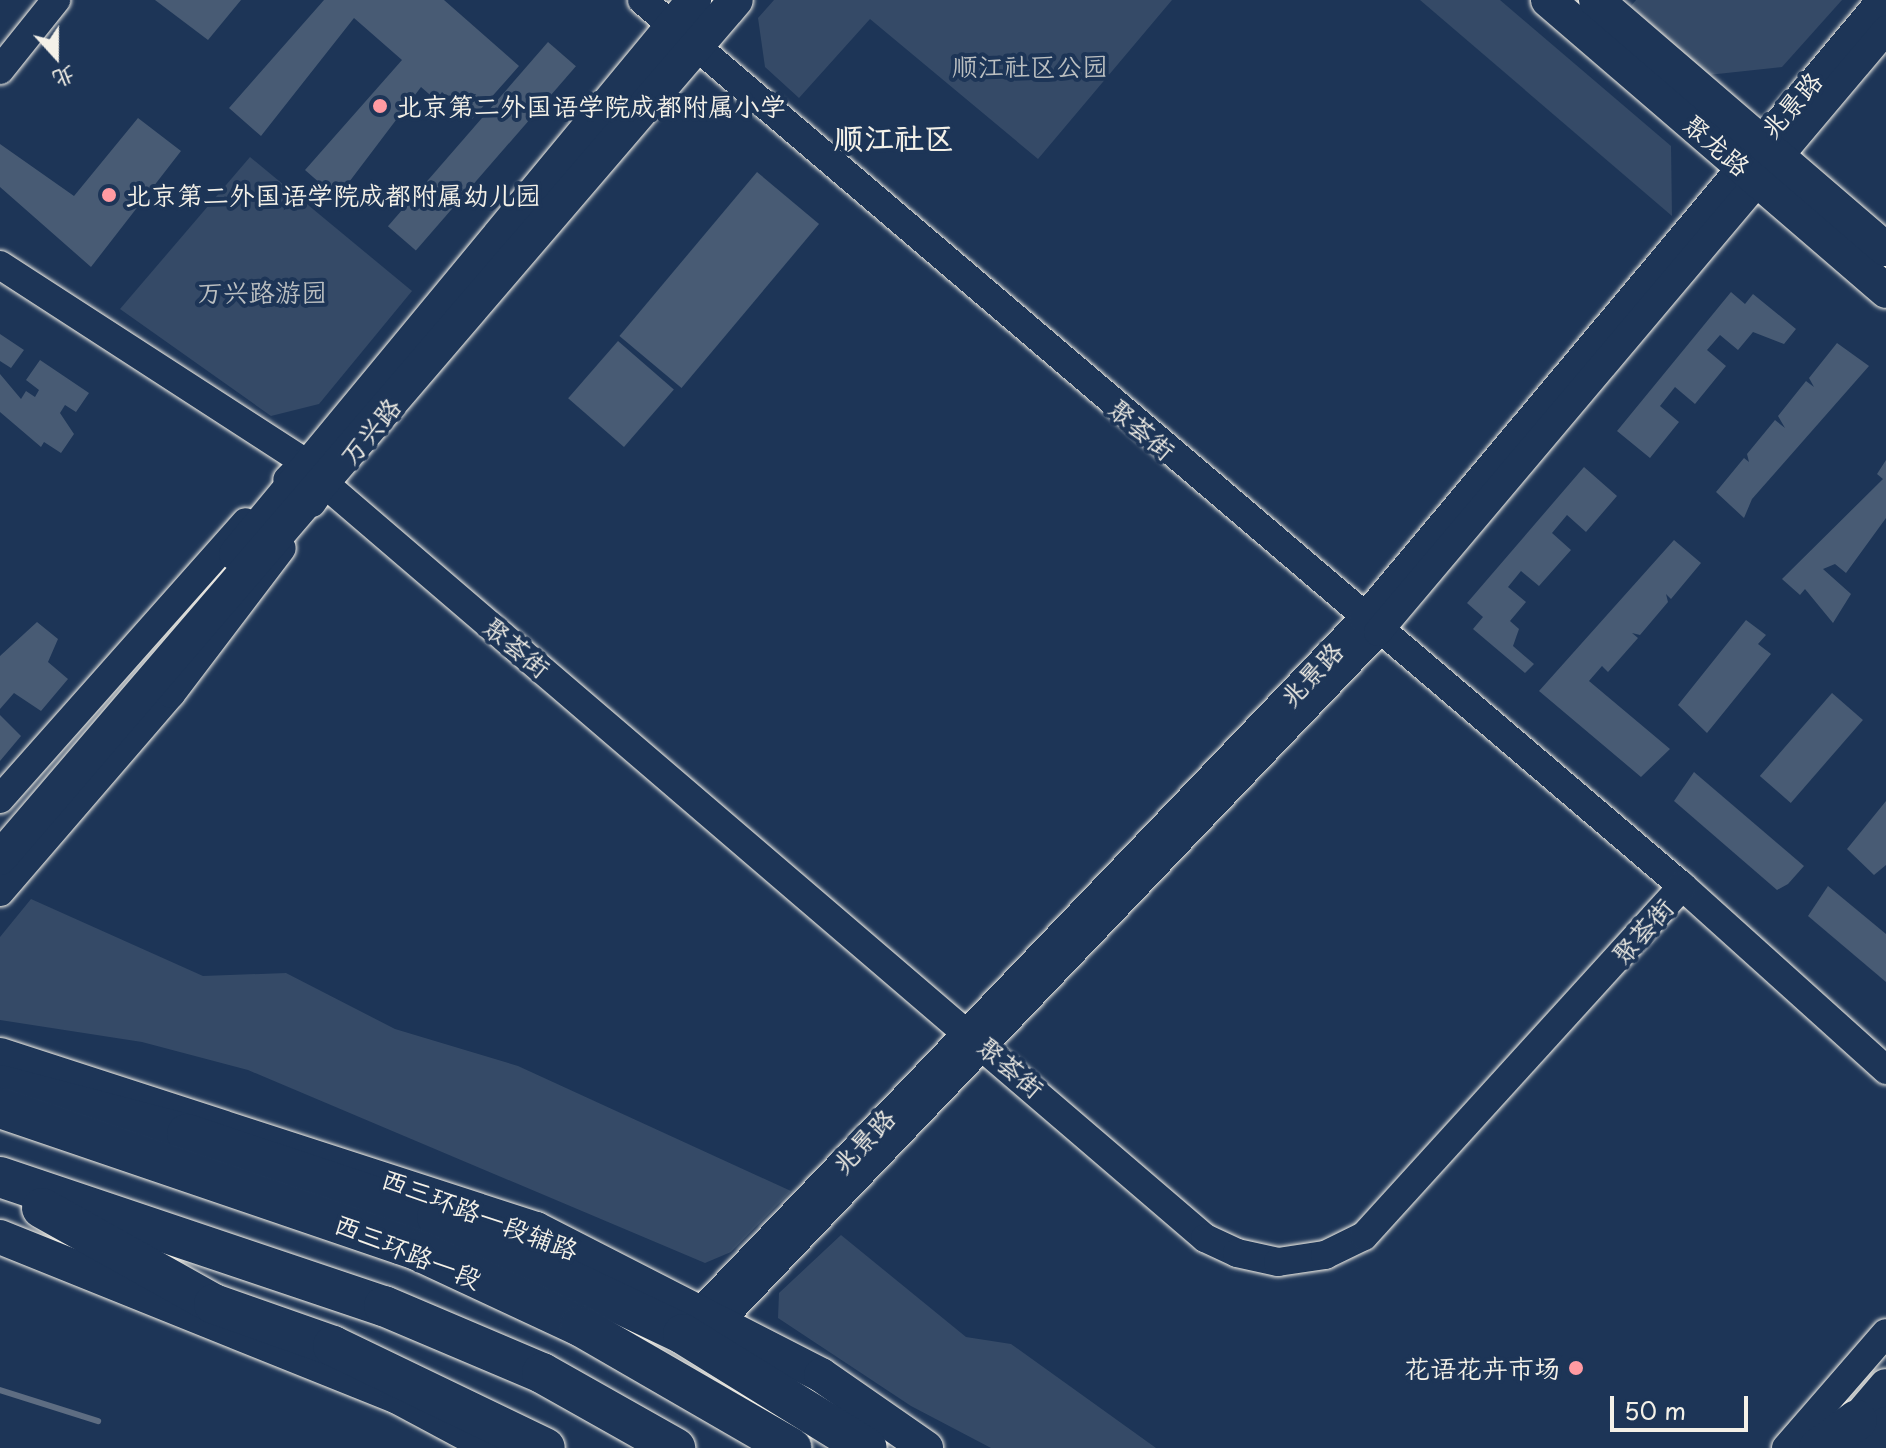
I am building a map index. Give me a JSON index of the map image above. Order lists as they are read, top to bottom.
{
  "streets": {
    "highway": ["西三环路一段"],
    "main road": ["聚龙路", "万兴路", "西三环路一段辅路"],
    "street": ["兆景路", "聚荟街"]
  },
  "crossings": [
    ["兆景路", "聚龙路"],
    ["兆景路", "聚荟街"],
    ["兆景路", "西三环路一段辅路"],
    ["聚荟街", "万兴路"]
  ],
  "districts": ["顺江社区"],
  "parks": ["顺江社区公园", "万兴路游园"],
  "places": ["北京第二外国语学院成都附属小学", "北京第二外国语学院成都附属幼儿园", "花语花卉市场"],
  "scale_bar": "50 m",
  "north": "bottom"
}
